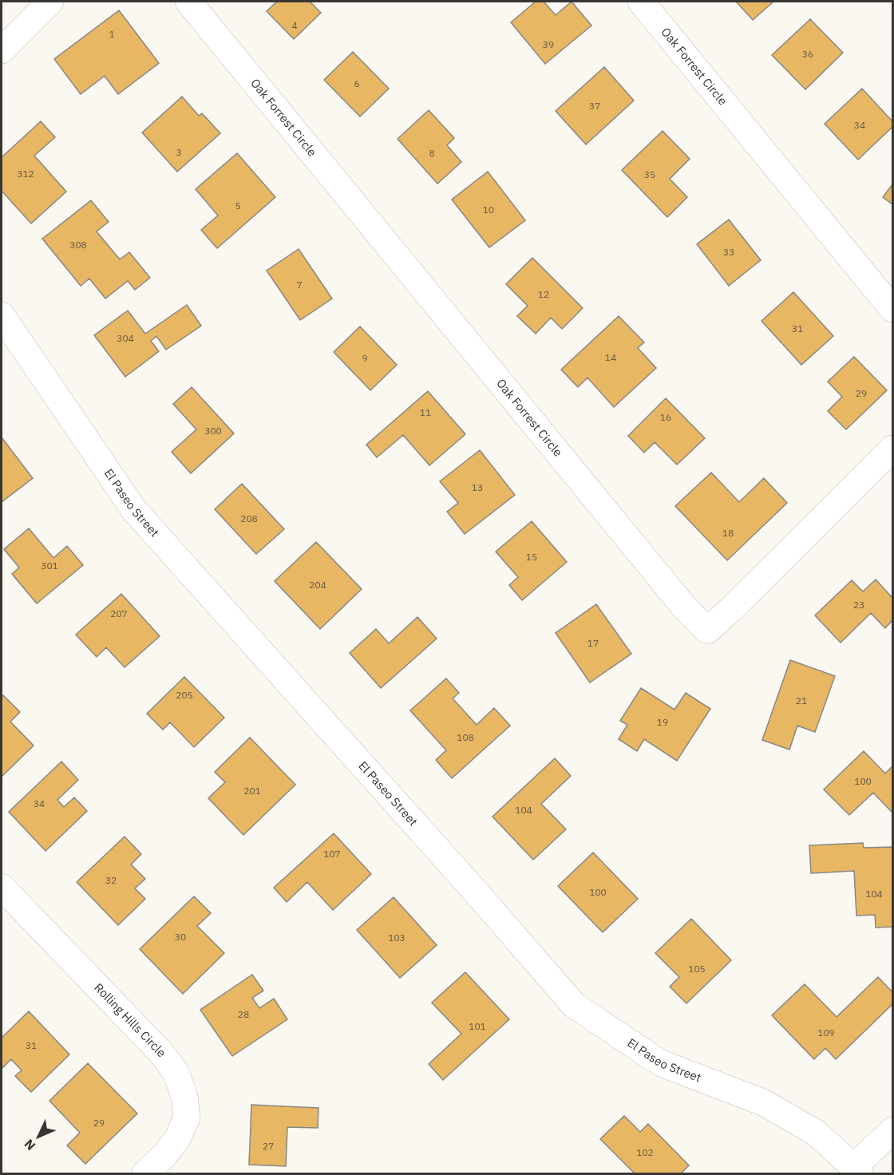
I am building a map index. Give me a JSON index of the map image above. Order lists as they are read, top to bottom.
{
  "streets": {
    "street": ["Oak Forrest Circle", "El Paseo Street", "Rolling Hills Circle"]
  },
  "house_numbers": [
    "4",
    "1",
    "39",
    "36",
    "6",
    "37",
    "34",
    "3",
    "8",
    "312",
    "35",
    "5",
    "10",
    "308",
    "33",
    "7",
    "12",
    "31",
    "304",
    "14",
    "9",
    "29",
    "11",
    "16",
    "300",
    "13",
    "208",
    "18",
    "15",
    "301",
    "204",
    "23",
    "207",
    "17",
    "205",
    "21",
    "19",
    "108",
    "100",
    "201",
    "34",
    "104",
    "107",
    "32",
    "100",
    "104",
    "30",
    "103",
    "105",
    "28",
    "101",
    "109",
    "31",
    "29",
    "27",
    "102"
  ],
  "north": "bottom left"
}
